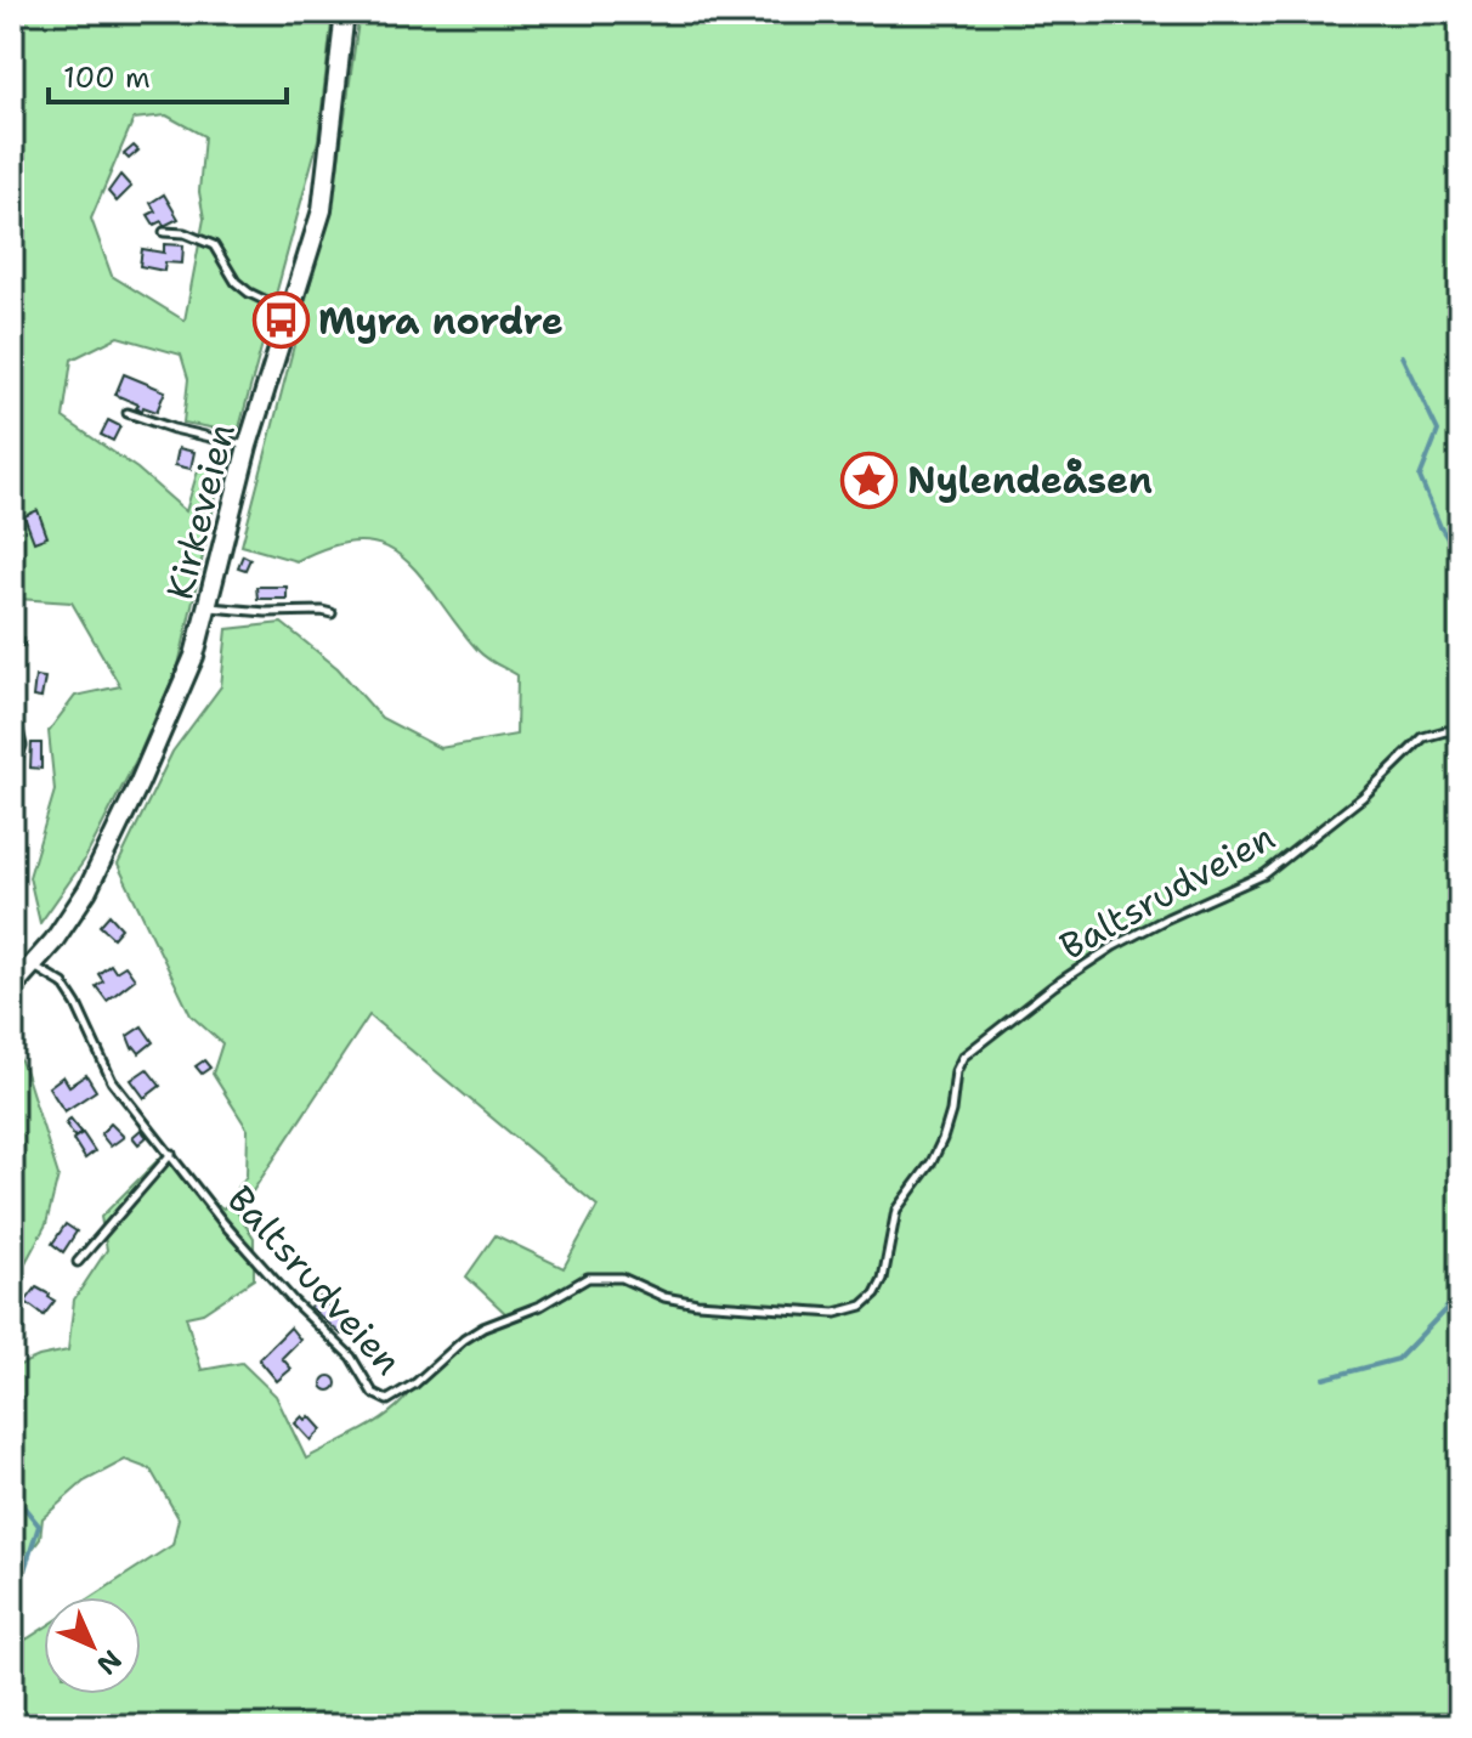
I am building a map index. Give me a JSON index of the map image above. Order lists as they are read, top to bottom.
{
  "streets": {
    "main road": ["Kirkeveien"],
    "lane": ["Baltsrudveien"]
  },
  "crossings": [
    ["Kirkeveien", "Baltsrudveien"]
  ],
  "places": {
    "bus stop": ["Myra nordre"],
    "place": ["Nylendeåsen"]
  },
  "scale_bar": "100 m",
  "north": "bottom right"
}
